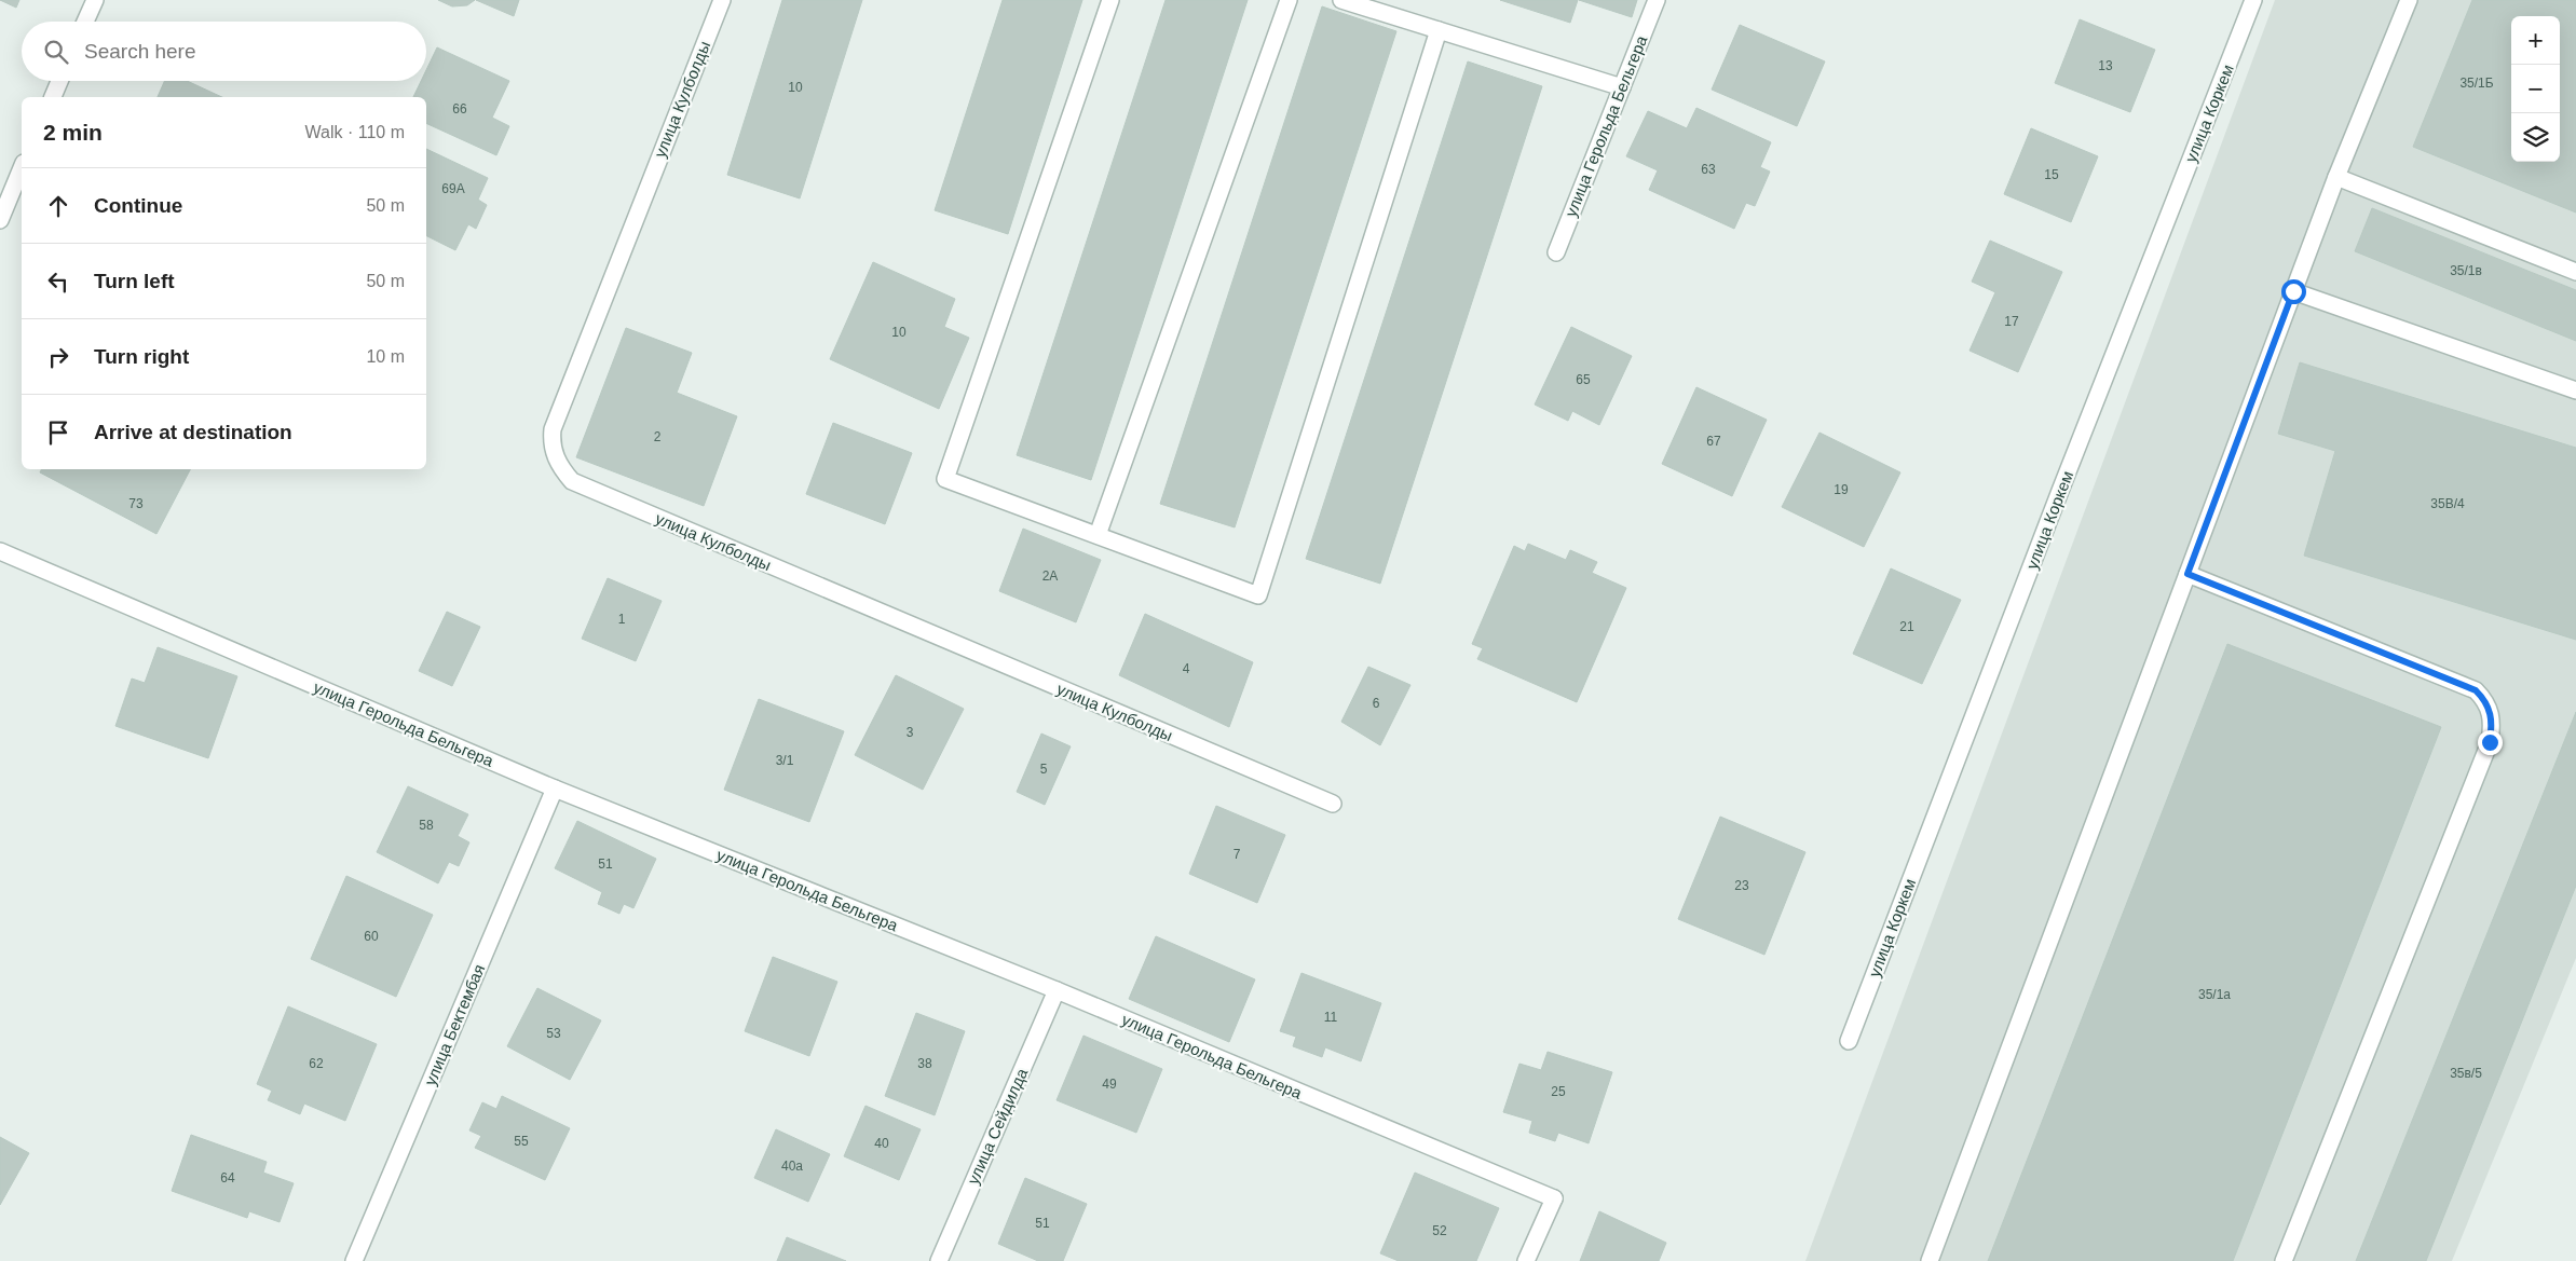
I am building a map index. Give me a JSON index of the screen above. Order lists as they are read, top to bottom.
{
  "streets": {
    "street": [
      "улица Кулболды",
      "улица Коркем",
      "улица Герольда Бельгера",
      "улица Бектембая",
      "улица Сейдилда"
    ]
  },
  "crossings": [
    ["улица Герольда Бельгера", "улица Бектембая"],
    ["улица Герольда Бельгера", "улица Сейдилда"]
  ],
  "house_numbers": [
    "13",
    "35/1Б",
    "10",
    "66",
    "63",
    "15",
    "69А",
    "35/1в",
    "17",
    "10",
    "65",
    "2",
    "67",
    "19",
    "73",
    "35В/4",
    "2А",
    "1",
    "21",
    "4",
    "6",
    "3",
    "3/1",
    "5",
    "58",
    "7",
    "51",
    "23",
    "60",
    "35/1а",
    "11",
    "53",
    "62",
    "38",
    "35в/5",
    "49",
    "25",
    "55",
    "40",
    "40а",
    "64",
    "51",
    "52"
  ],
  "page": {
    "map_buttons": ["+", "−"],
    "search": "Search here",
    "heading": ["2 min", "Walk · 110 m"],
    "list": [
      ["Continue", "50 m"],
      ["Turn left", "50 m"],
      ["Turn right", "10 m"],
      "Arrive at destination"
    ]
  }
}
